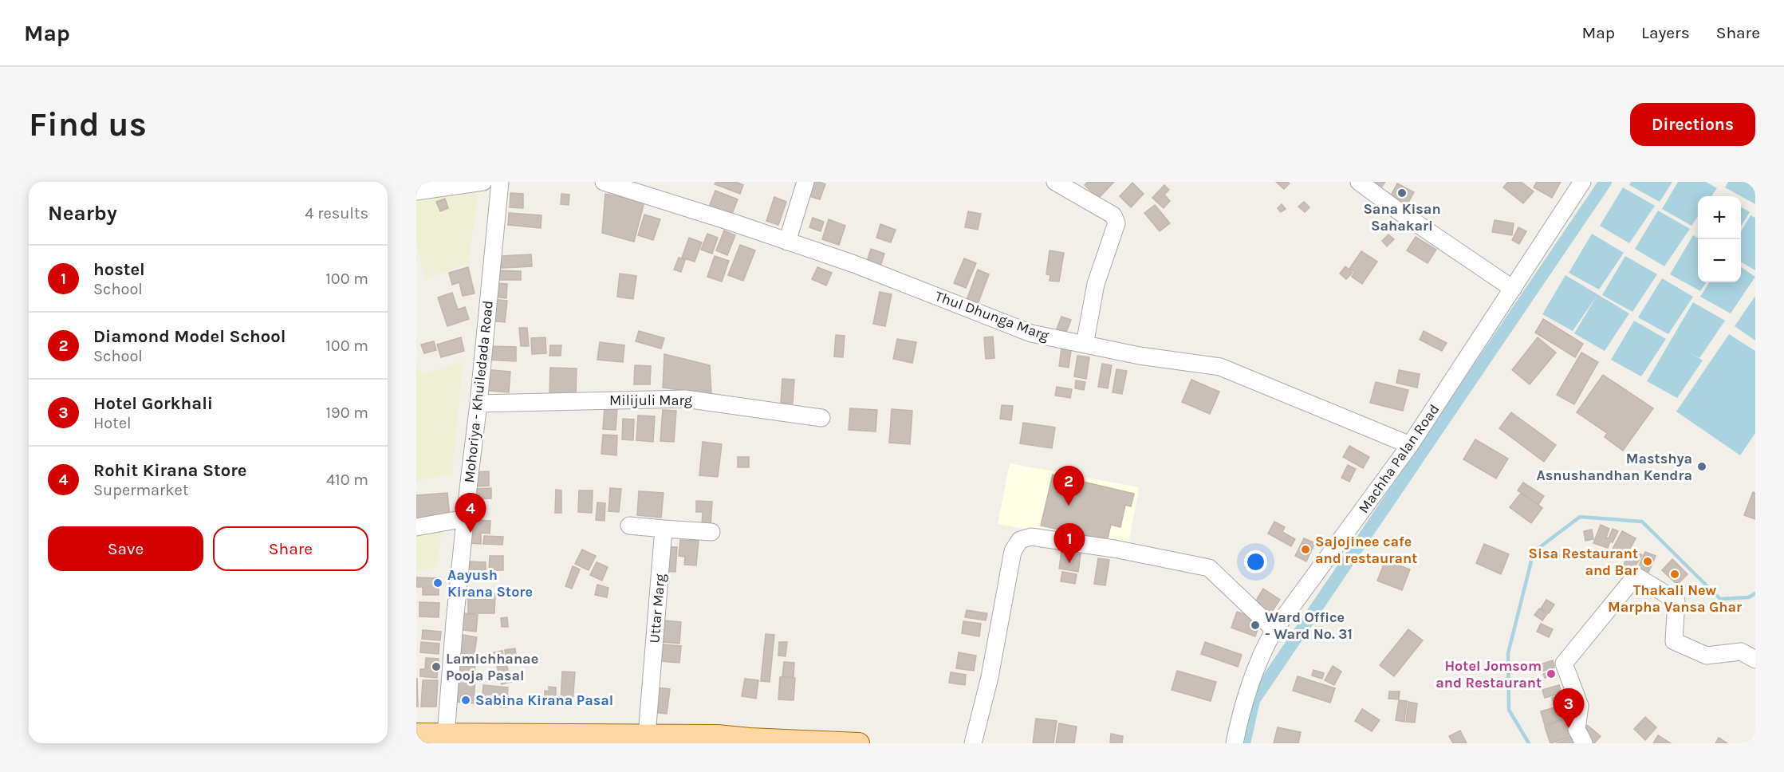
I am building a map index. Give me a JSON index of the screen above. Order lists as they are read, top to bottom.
{
  "streets": {
    "street": [
      "Thul Dhunga Marg",
      "Mohoriya - Khuiledada Road",
      "Milijuli Marg",
      "Machha Palan Road",
      "Uttar Marg"
    ]
  },
  "crossings": [
    ["Thul Dhunga Marg", "Machha Palan Road"],
    ["Mohoriya - Khuiledada Road", "Milijuli Marg"]
  ],
  "places": [
    "Sana Kisan Sahakari",
    "Mastshya Asnushandhan Kendra",
    "Sajojinee cafe and restaurant",
    "Sisa Restaurant and Bar",
    "Thakali New Marpha Vansa Ghar",
    "Aayush Kirana Store",
    "Ward Office - Ward No. 31",
    "Lamichhanae Pooja Pasal",
    "Hotel Jomsom and Restaurant",
    "Sabina Kirana Pasal"
  ],
  "page": {
    "header": "Map",
    "nav": ["Map", "Layers", "Share"],
    "buttons": [
      "Directions",
      ["Save", "Share"]
    ],
    "title": "Find us",
    "heading": ["Nearby", "4 results"],
    "map_buttons": ["+", "−"],
    "list": [
      {
        "mark": "1",
        "name": "hostel",
        "note": "School",
        "value": "100 m"
      },
      {
        "mark": "2",
        "name": "Diamond Model School",
        "note": "School",
        "value": "100 m"
      },
      {
        "mark": "3",
        "name": "Hotel Gorkhali",
        "note": "Hotel",
        "value": "190 m"
      },
      {
        "mark": "4",
        "name": "Rohit Kirana Store",
        "note": "Supermarket",
        "value": "410 m"
      }
    ],
    "pins": [
      "2",
      "4",
      "1",
      "3"
    ]
  }
}
